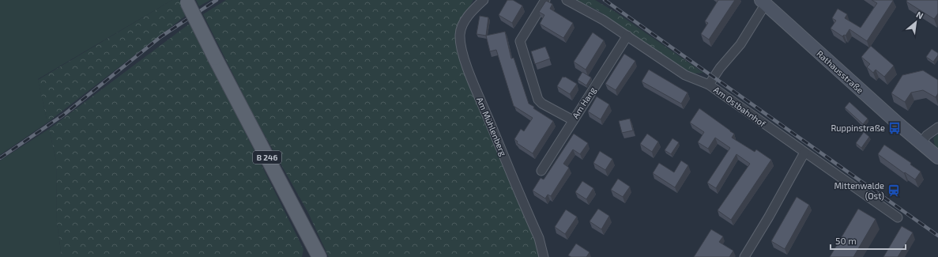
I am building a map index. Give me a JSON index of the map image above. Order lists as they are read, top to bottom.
{
  "streets": {
    "main road": ["Rathausstraße", "B 246"],
    "street": ["Am Hang", "Am Ostbahnhof", "Am Mühlenberg"]
  },
  "crossings": [
    ["Rathausstraße", "Am Ostbahnhof"]
  ],
  "places": {
    "bus stop": ["Ruppinstraße"],
    "station": ["Mittenwalde (Ost)"]
  },
  "scale_bar": "50 m",
  "north": "top right"
}
